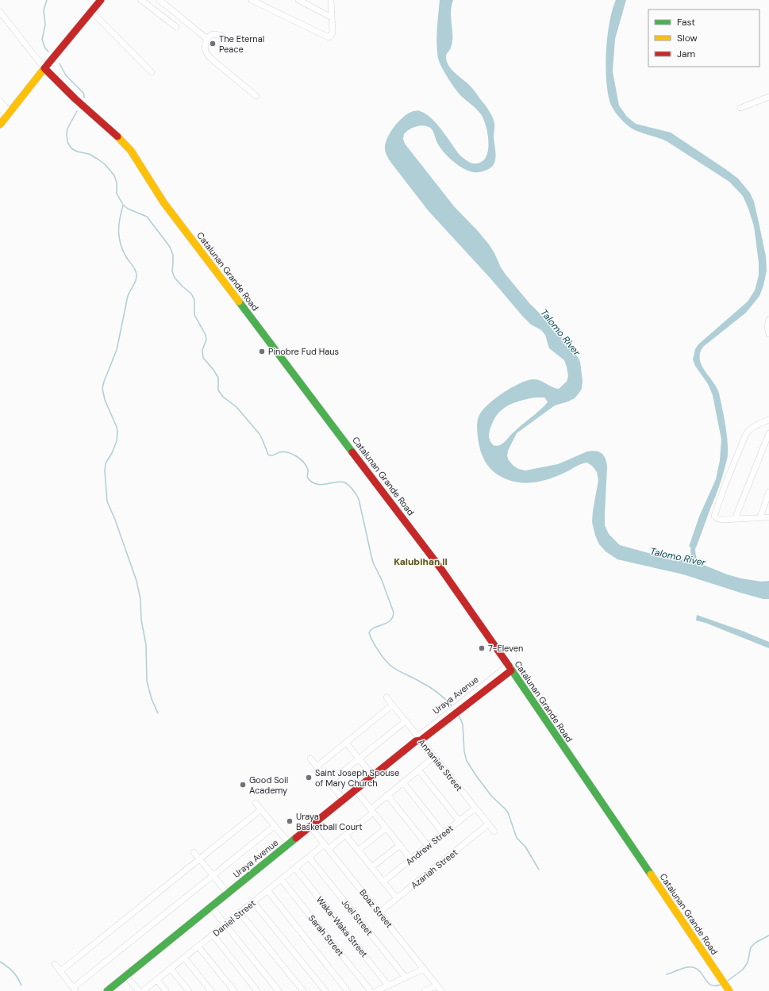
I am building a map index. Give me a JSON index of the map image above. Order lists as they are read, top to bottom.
{
  "streets": {
    "main road": ["Catalunan Grande Road", "Uraya Avenue"],
    "street": [
      "Annanias Street",
      "Andrew Street",
      "Azariah Street",
      "Boaz Street",
      "Joel Street",
      "Daniel Street",
      "Waka-Waka Street",
      "Sarah Street"
    ]
  },
  "crossings": [
    ["Catalunan Grande Road", "Uraya Avenue"],
    ["Uraya Avenue", "Annanias Street"],
    ["Uraya Avenue", "Boaz Street"],
    ["Annanias Street", "Andrew Street"],
    ["Annanias Street", "Azariah Street"],
    ["Annanias Street", "Daniel Street"],
    ["Azariah Street", "Boaz Street"],
    ["Boaz Street", "Daniel Street"],
    ["Joel Street", "Daniel Street"],
    ["Daniel Street", "Waka-Waka Street"],
    ["Daniel Street", "Sarah Street"]
  ],
  "districts": ["Kalubihan II"],
  "water": ["Talomo River"],
  "places": [
    "The Eternal Peace",
    "Pinobre Fud Haus",
    "7-Eleven",
    "Saint Joseph Spouse of Mary Church",
    "Good Soil Academy",
    "Uraya Basketball Court"
  ],
  "legend": ["Fast", "Slow", "Jam"]
}
